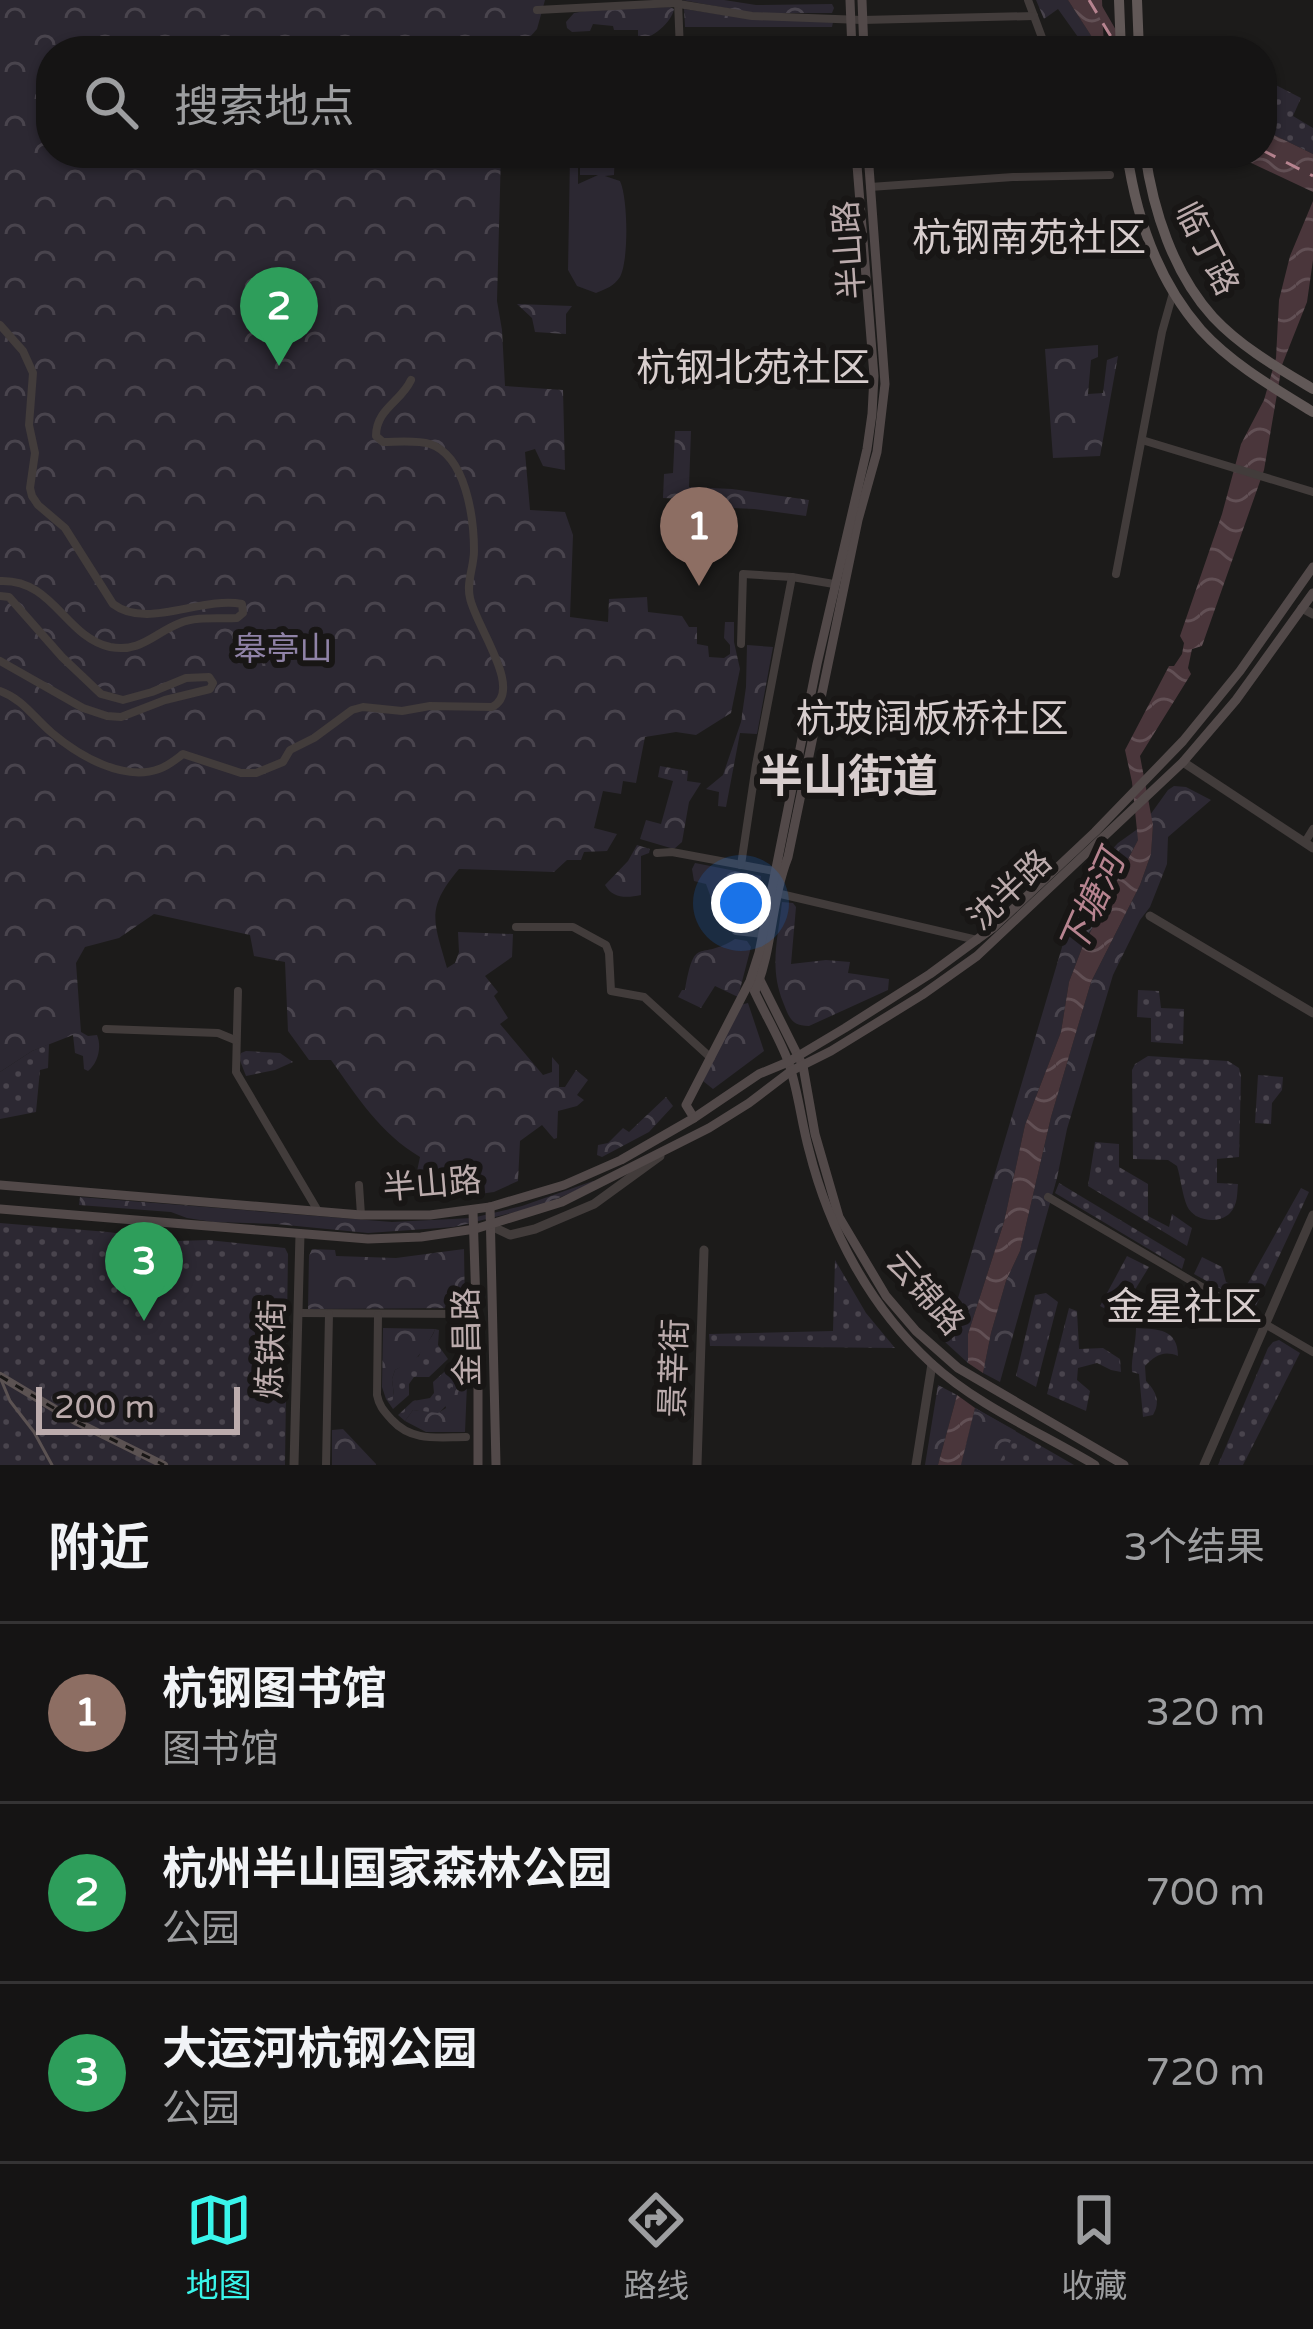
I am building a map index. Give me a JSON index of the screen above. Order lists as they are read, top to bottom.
{
  "streets": {
    "main road": [
      "临丁路",
      "半山路",
      "沈半路",
      "云锦路",
      "金昌路"
    ],
    "street": ["炼铁街", "景莘街"]
  },
  "crossings": [
    ["半山路", "沈半路"],
    ["半山路", "金昌路"],
    ["半山路", "炼铁街"],
    ["沈半路", "云锦路"]
  ],
  "districts": [
    "杭钢南苑社区",
    "杭钢北苑社区",
    "杭玻阔板桥社区",
    "半山街道",
    "金星社区"
  ],
  "water": ["下塘河"],
  "parks": ["皋亭山"],
  "scale_bar": "200 m",
  "page": {
    "search": "搜索地点",
    "pins": ["2", "1", "3"],
    "scale": "200 m",
    "heading": ["附近", "3个结果"],
    "list": [
      {
        "mark": "1",
        "name": "杭钢图书馆",
        "note": "图书馆",
        "value": "320 m"
      },
      {
        "mark": "2",
        "name": "杭州半山国家森林公园",
        "note": "公园",
        "value": "700 m"
      },
      {
        "mark": "3",
        "name": "大运河杭钢公园",
        "note": "公园",
        "value": "720 m"
      }
    ],
    "nav": ["地图", "路线", "收藏"]
  }
}
